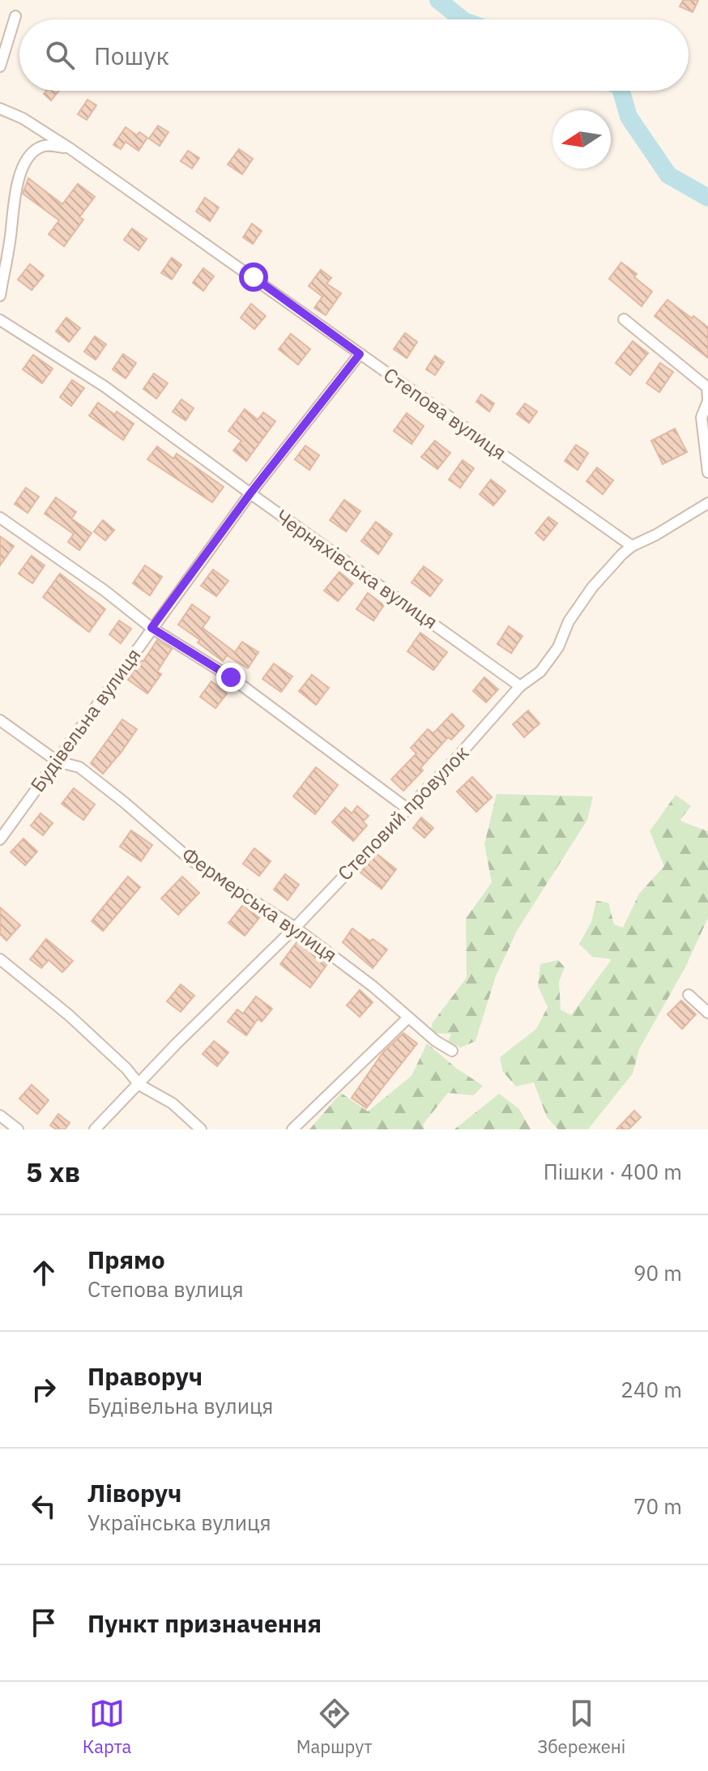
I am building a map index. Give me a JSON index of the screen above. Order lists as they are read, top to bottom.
{
  "streets": {
    "street": [
      "Степова вулиця",
      "Черняхівська вулиця",
      "Будівельна вулиця",
      "Степовий провулок",
      "Фермерська вулиця"
    ]
  },
  "crossings": [
    ["Степова вулиця", "Будівельна вулиця"],
    ["Степова вулиця", "Степовий провулок"],
    ["Черняхівська вулиця", "Будівельна вулиця"],
    ["Черняхівська вулиця", "Степовий провулок"],
    ["Будівельна вулиця", "Фермерська вулиця"],
    ["Степовий провулок", "Фермерська вулиця"]
  ],
  "north": "left",
  "page": {
    "search": "Пошук",
    "heading": ["5 хв", "Пішки · 400 m"],
    "list": [
      ["Прямо", "Степова вулиця", "90 m"],
      ["Праворуч", "Будівельна вулиця", "240 m"],
      ["Ліворуч", "Українська вулиця", "70 m"],
      "Пункт призначення"
    ],
    "nav": ["Карта", "Маршрут", "Збережені"]
  }
}
